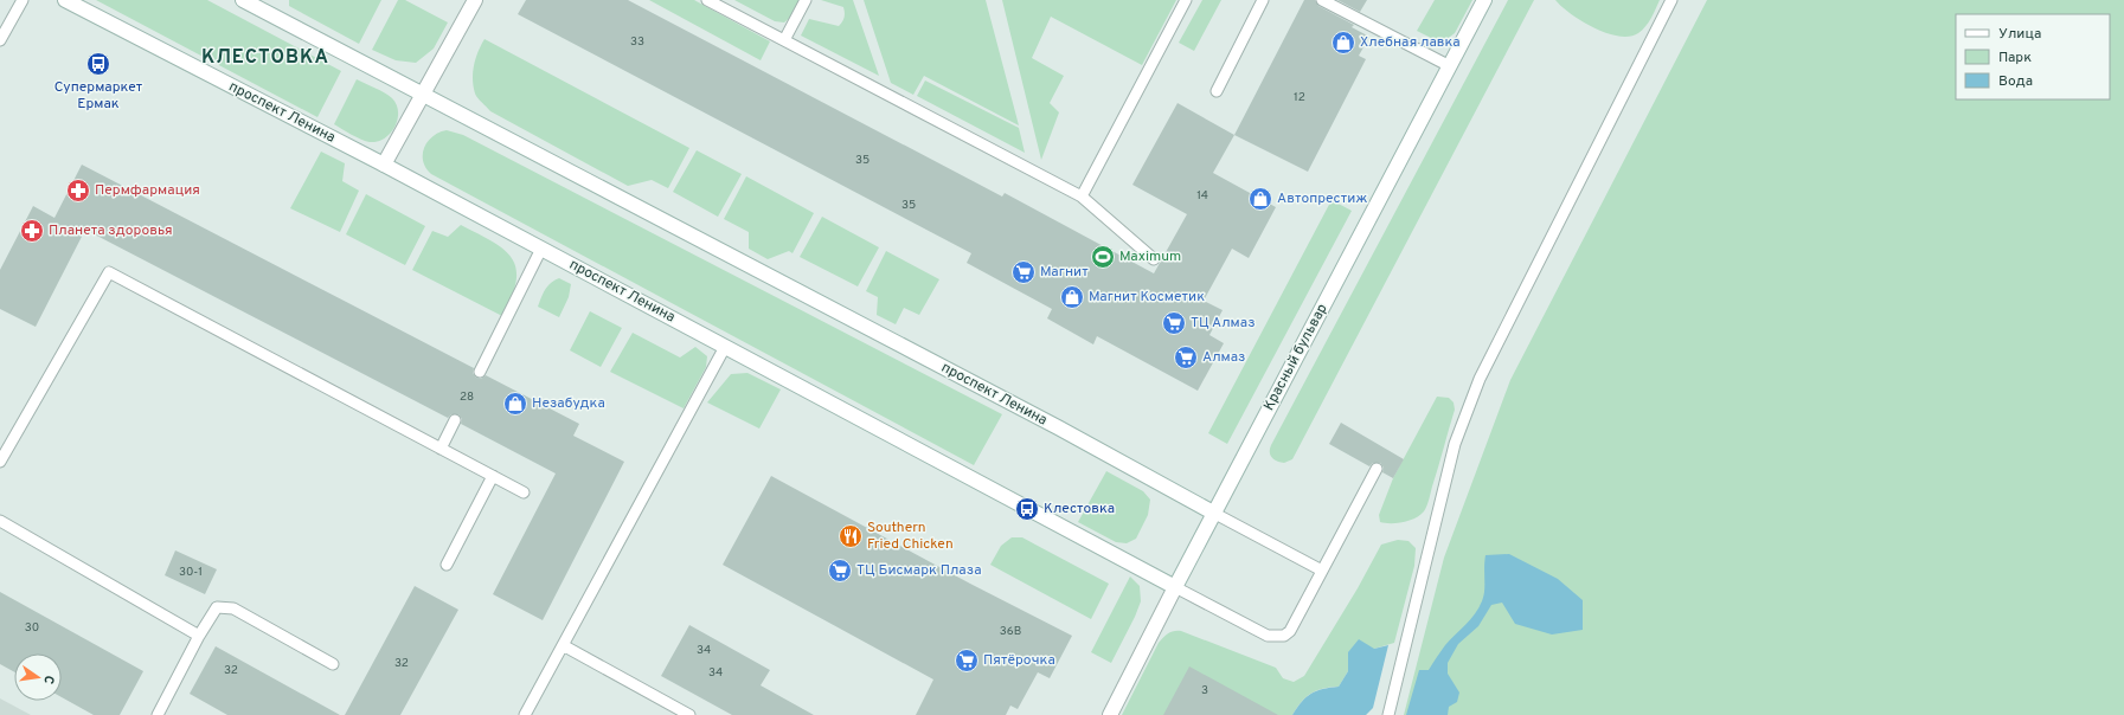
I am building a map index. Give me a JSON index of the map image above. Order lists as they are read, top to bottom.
{
  "streets": {
    "street": ["проспект Ленина", "Красный бульвар"]
  },
  "crossings": [
    ["проспект Ленина", "Красный бульвар"]
  ],
  "districts": ["КЛЕСТОВКА"],
  "places": {
    "shop": [
      "Хлебная лавка",
      "Автопрестиж",
      "Магнит Косметик",
      "Незабудка"
    ],
    "bus stop": ["Супермаркет Ермак", "Клестовка"],
    "pharmacy": ["Пермфармация", "Планета здоровья"],
    "sports": ["Maximum"],
    "supermarket": [
      "Магнит",
      "ТЦ Алмаз",
      "Алмаз",
      "ТЦ Бисмарк Плаза",
      "Пятёрочка"
    ],
    "restaurant": ["Southern Fried Chicken"]
  },
  "house_numbers": [
    "33",
    "12",
    "35",
    "14",
    "35",
    "28",
    "30-1",
    "30",
    "36В",
    "34",
    "32",
    "32",
    "34",
    "3"
  ],
  "legend": ["Улица", "Парк", "Вода"],
  "north": "right"
}
